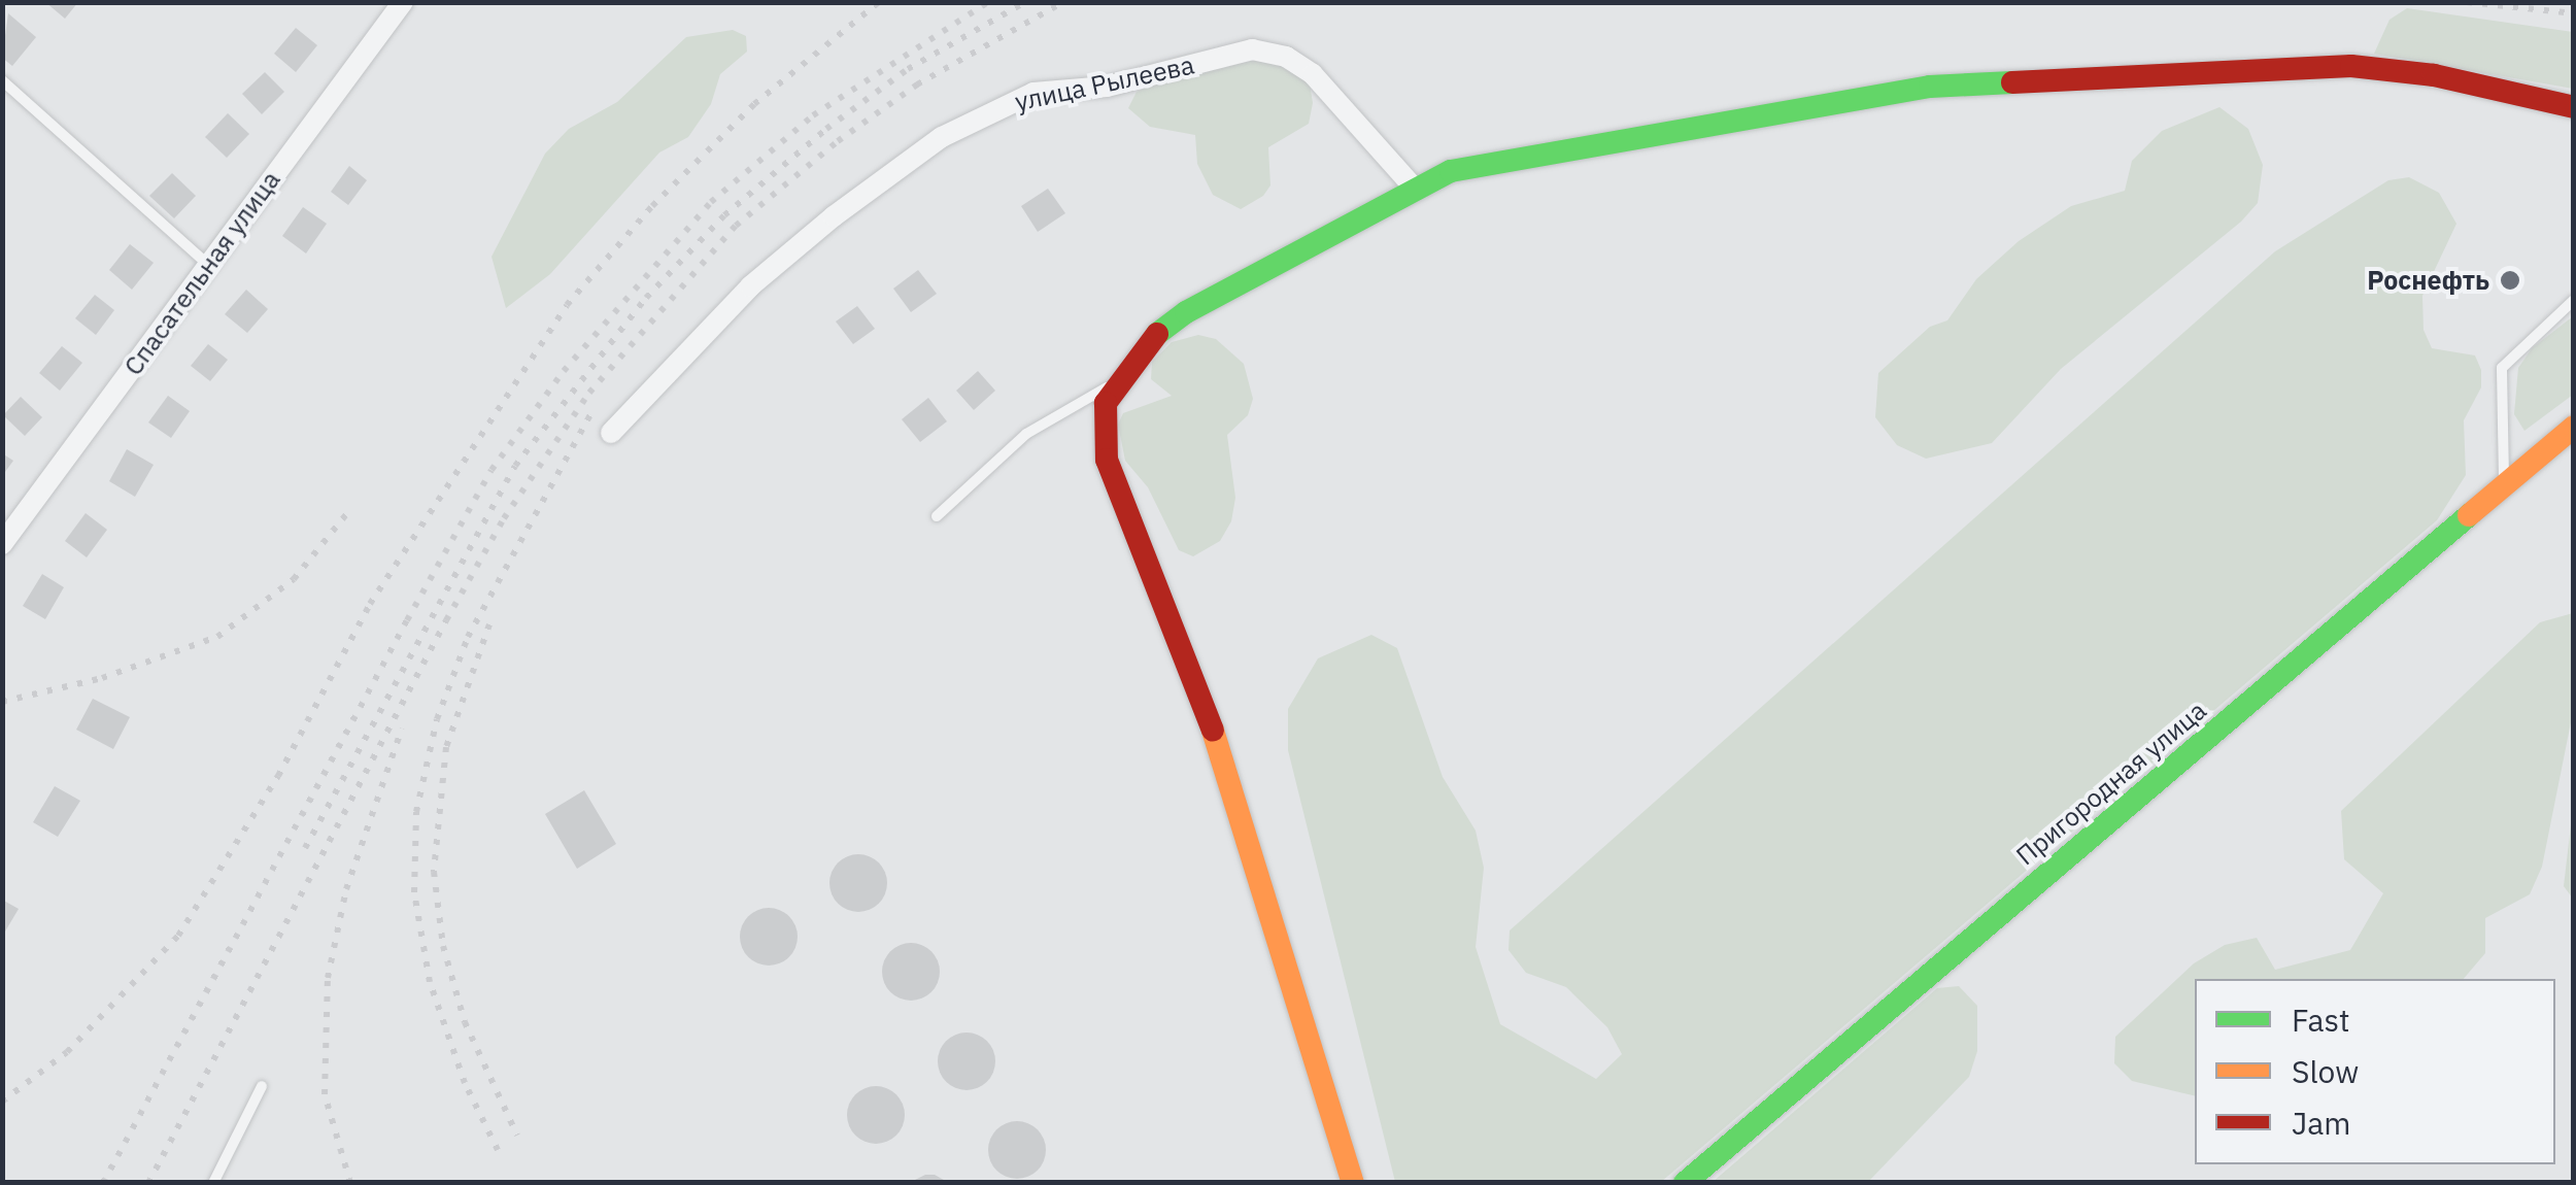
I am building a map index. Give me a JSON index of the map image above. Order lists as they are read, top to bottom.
{
  "streets": {
    "street": ["улица Рылеева", "Спасательная улица", "Пригородная улица"]
  },
  "places": ["Роснефть"],
  "legend": ["Fast", "Slow", "Jam"]
}
